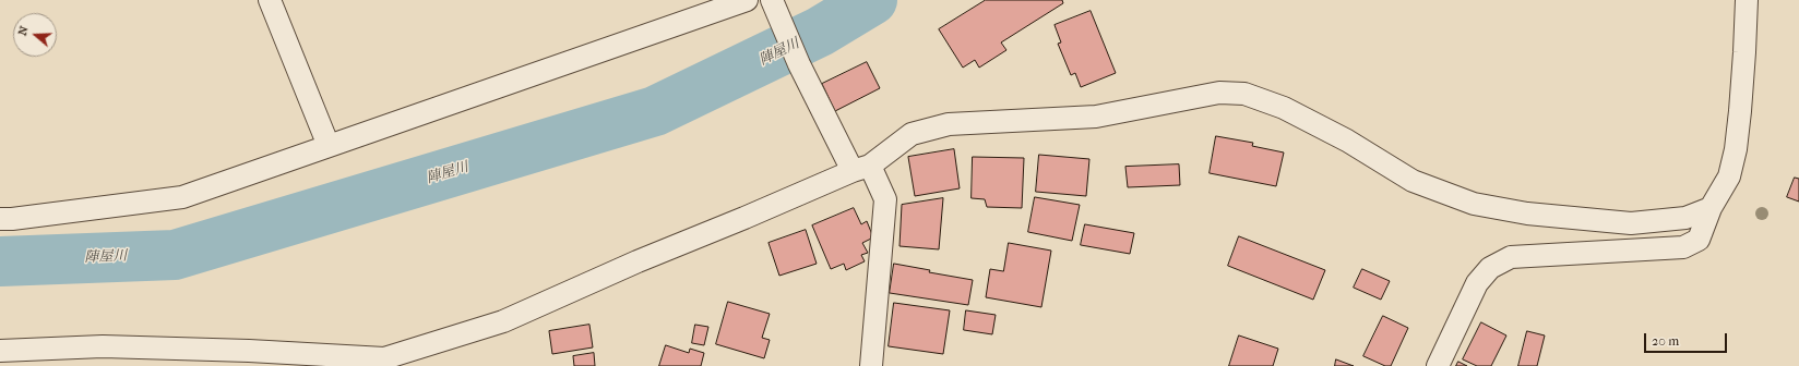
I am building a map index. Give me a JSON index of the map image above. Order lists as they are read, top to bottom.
{
  "water": ["陣屋川"],
  "scale_bar": "20 m",
  "north": "left"
}
